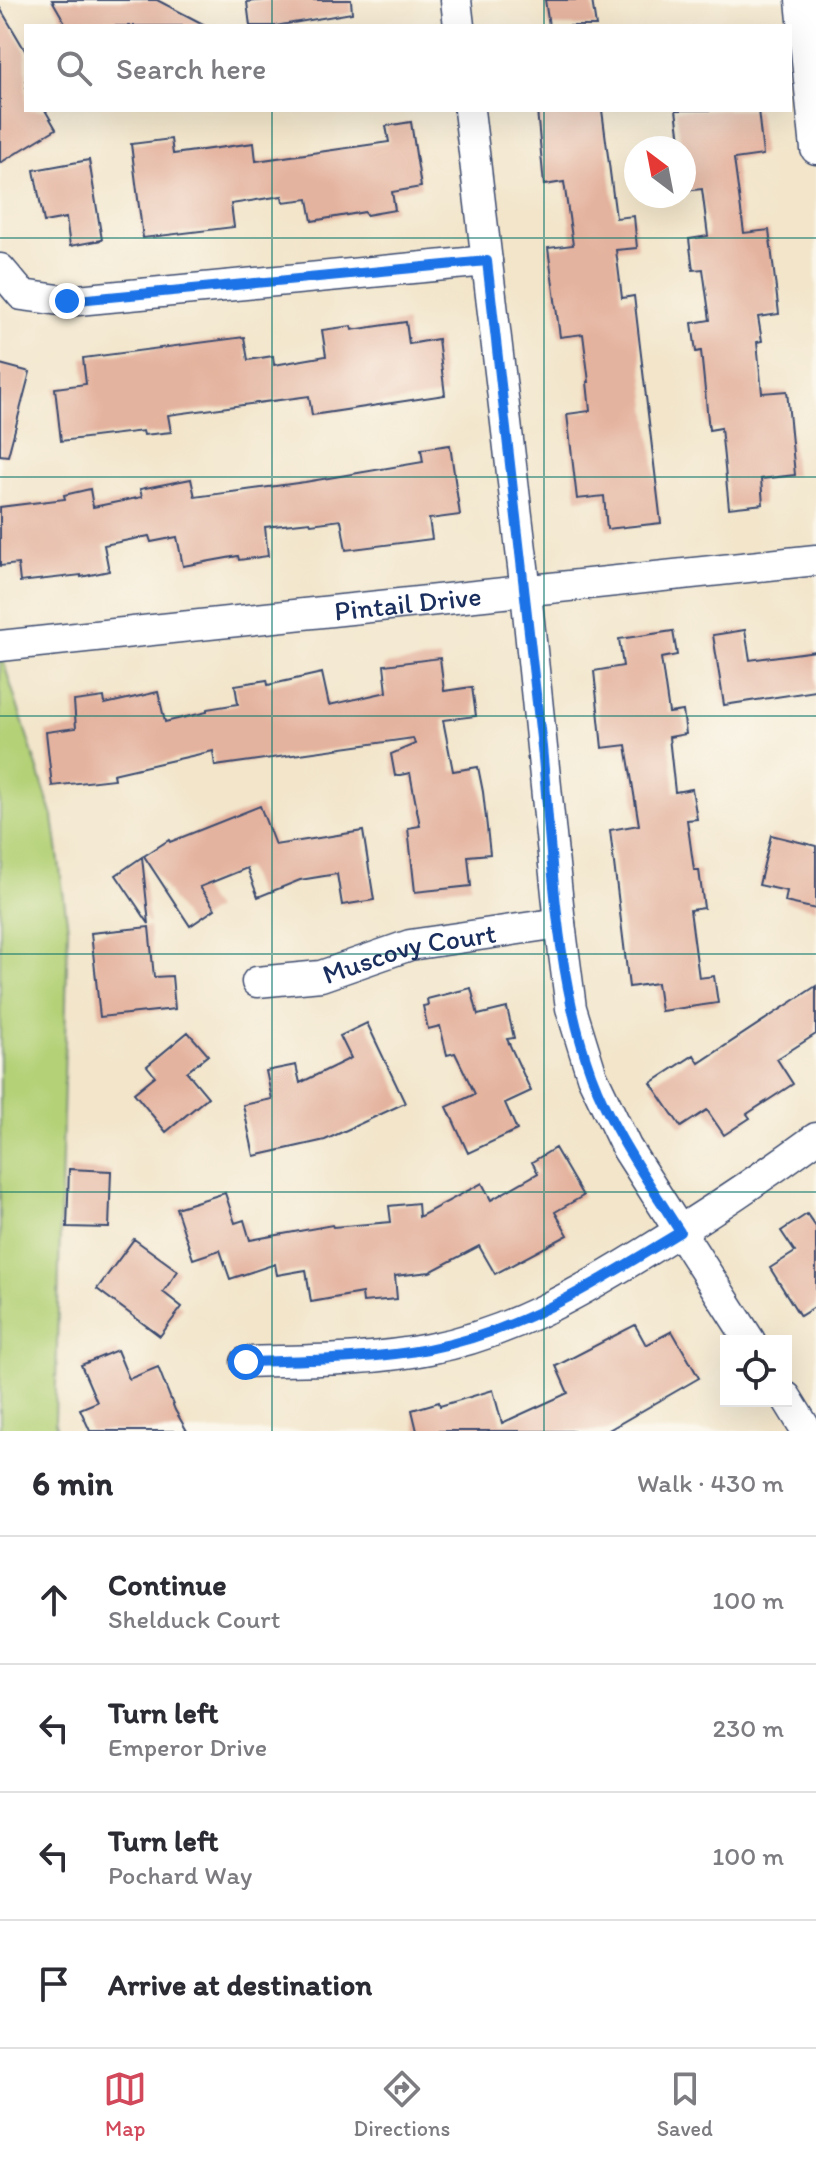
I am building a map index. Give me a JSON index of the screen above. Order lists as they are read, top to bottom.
{
  "streets": {
    "street": ["Pintail Drive", "Muscovy Court"]
  },
  "north": "top left",
  "page": {
    "search": "Search here",
    "heading": ["6 min", "Walk · 430 m"],
    "list": [
      ["Continue", "Shelduck Court", "100 m"],
      ["Turn left", "Emperor Drive", "230 m"],
      ["Turn left", "Pochard Way", "100 m"],
      "Arrive at destination"
    ],
    "nav": ["Map", "Directions", "Saved"]
  }
}
